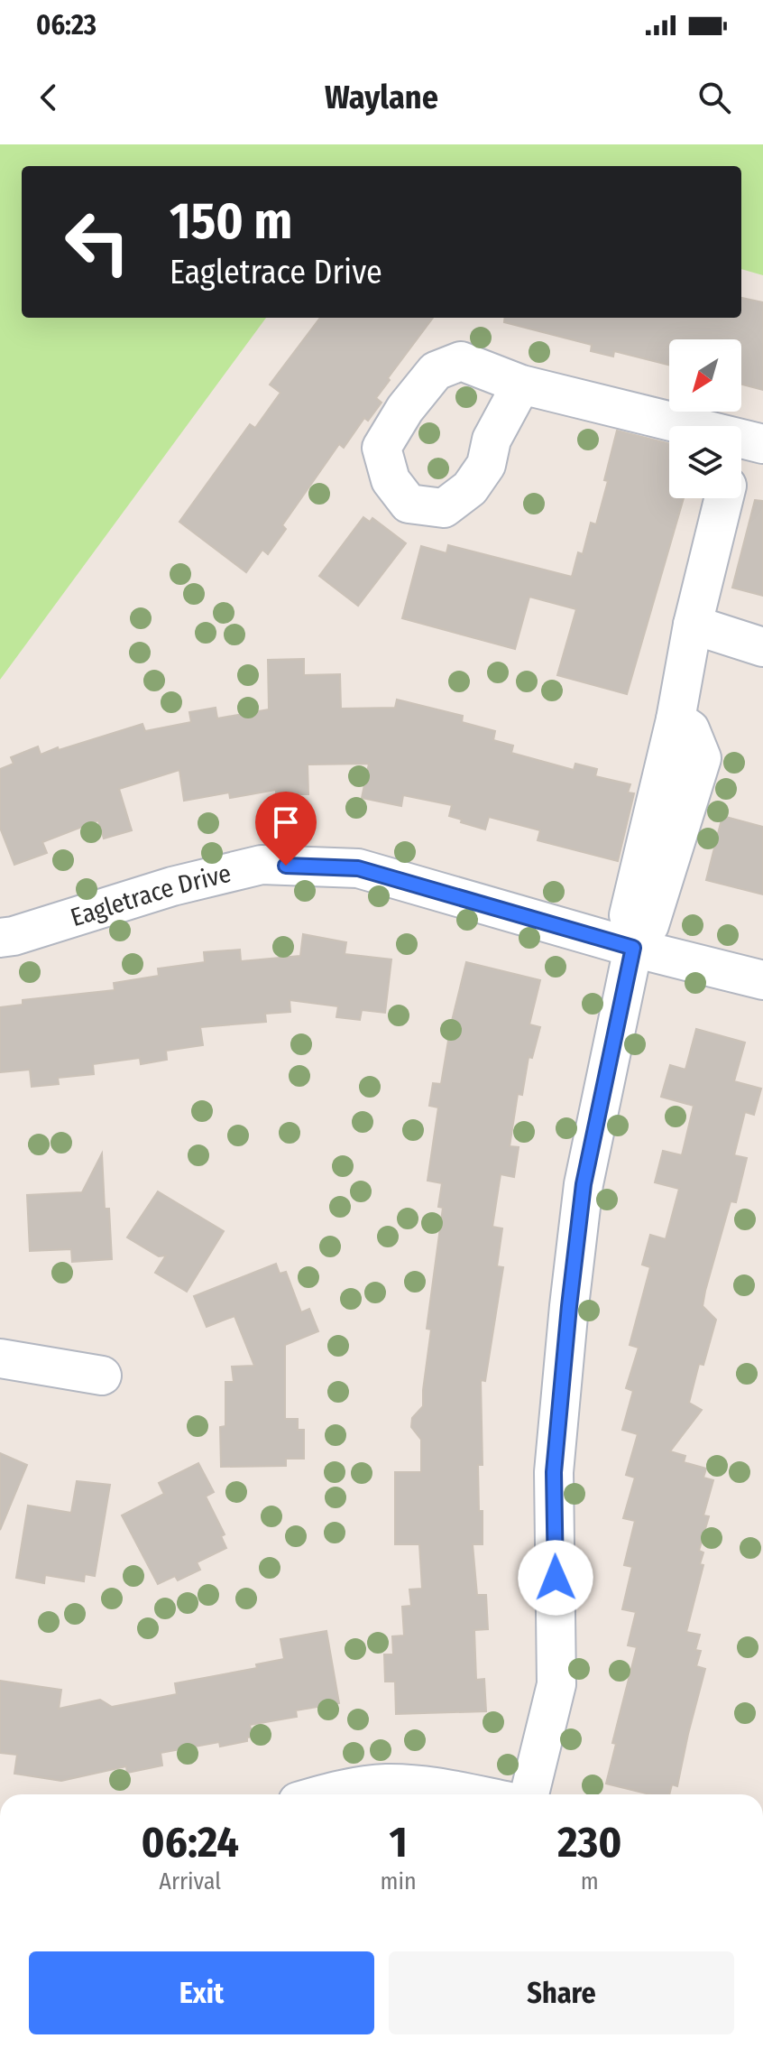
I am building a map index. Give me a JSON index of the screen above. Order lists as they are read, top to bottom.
{
  "streets": {
    "street": ["Eagletrace Drive"]
  },
  "north": "bottom left",
  "page": {
    "status": "06:23",
    "header": "Waylane",
    "turn": ["150 m", "Eagletrace Drive"],
    "eta": [
      "06:24",
      "Arrival",
      "1",
      "min",
      "230",
      "m"
    ],
    "buttons": ["Exit", "Share"]
  }
}
